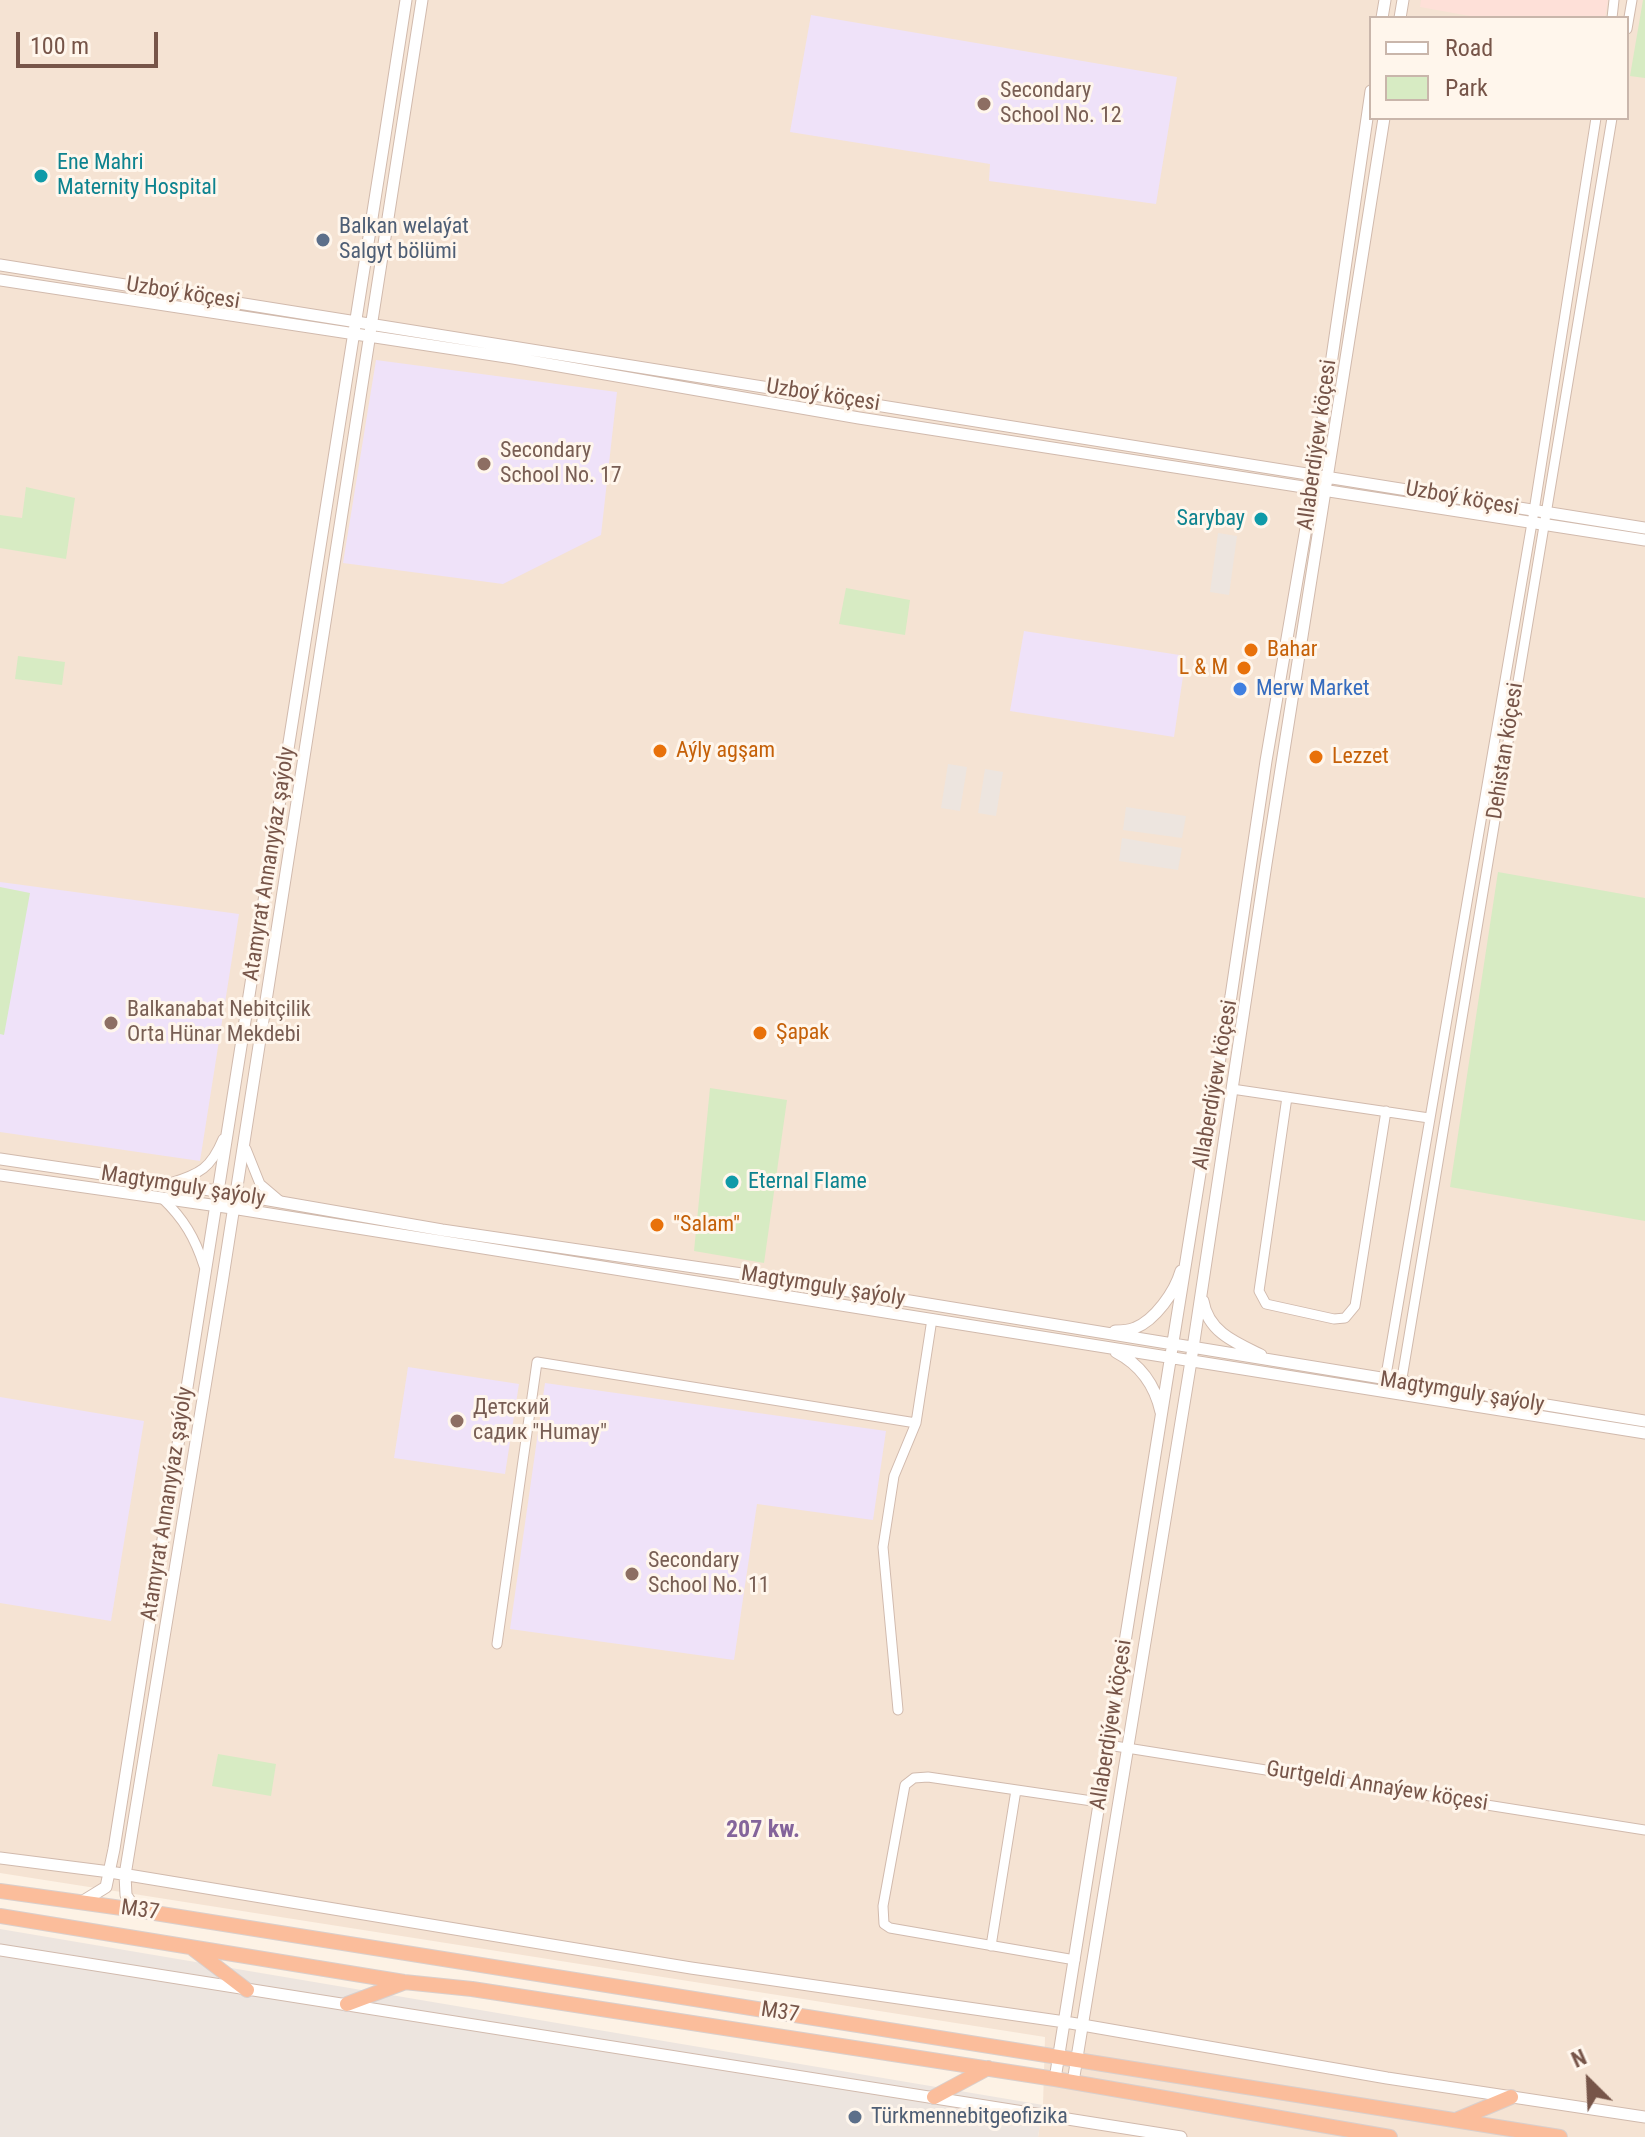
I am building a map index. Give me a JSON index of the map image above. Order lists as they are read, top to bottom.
{
  "streets": {
    "highway": ["M37"],
    "street": [
      "Uzboý köçesi",
      "Allaberdiýew köçesi",
      "Dehistan köçesi",
      "Atamyrat Annanyýaz şaýoly",
      "Magtymguly şaýoly",
      "Gurtgeldi Annaýew köçesi"
    ]
  },
  "crossings": [
    ["Uzboý köçesi", "Allaberdiýew köçesi"],
    ["Uzboý köçesi", "Dehistan köçesi"],
    ["Uzboý köçesi", "Atamyrat Annanyýaz şaýoly"],
    ["Allaberdiýew köçesi", "Magtymguly şaýoly"],
    ["Allaberdiýew köçesi", "Gurtgeldi Annaýew köçesi"],
    ["Allaberdiýew köçesi", "M37"],
    ["Dehistan köçesi", "Magtymguly şaýoly"],
    ["Atamyrat Annanyýaz şaýoly", "Magtymguly şaýoly"],
    ["Atamyrat Annanyýaz şaýoly", "M37"]
  ],
  "districts": ["207 kw."],
  "places": [
    "Secondary School No. 12",
    "Ene Mahri Maternity Hospital",
    "Balkan welaýat Salgyt bölümi",
    "Secondary School No. 17",
    "Sarybay",
    "Bahar",
    "L & M",
    "Merw Market",
    "Aýly agşam",
    "Lezzet",
    "Balkanabat Nebitçilik Orta Hünar Mekdebi",
    "Şapak",
    "Eternal Flame",
    "\"Salam\"",
    "Детский садик \"Humay\"",
    "Secondary School No. 11",
    "Türkmennebitgeofizika"
  ],
  "legend": ["Road", "Park"],
  "scale_bar": "100 m",
  "north": "top left"
}
